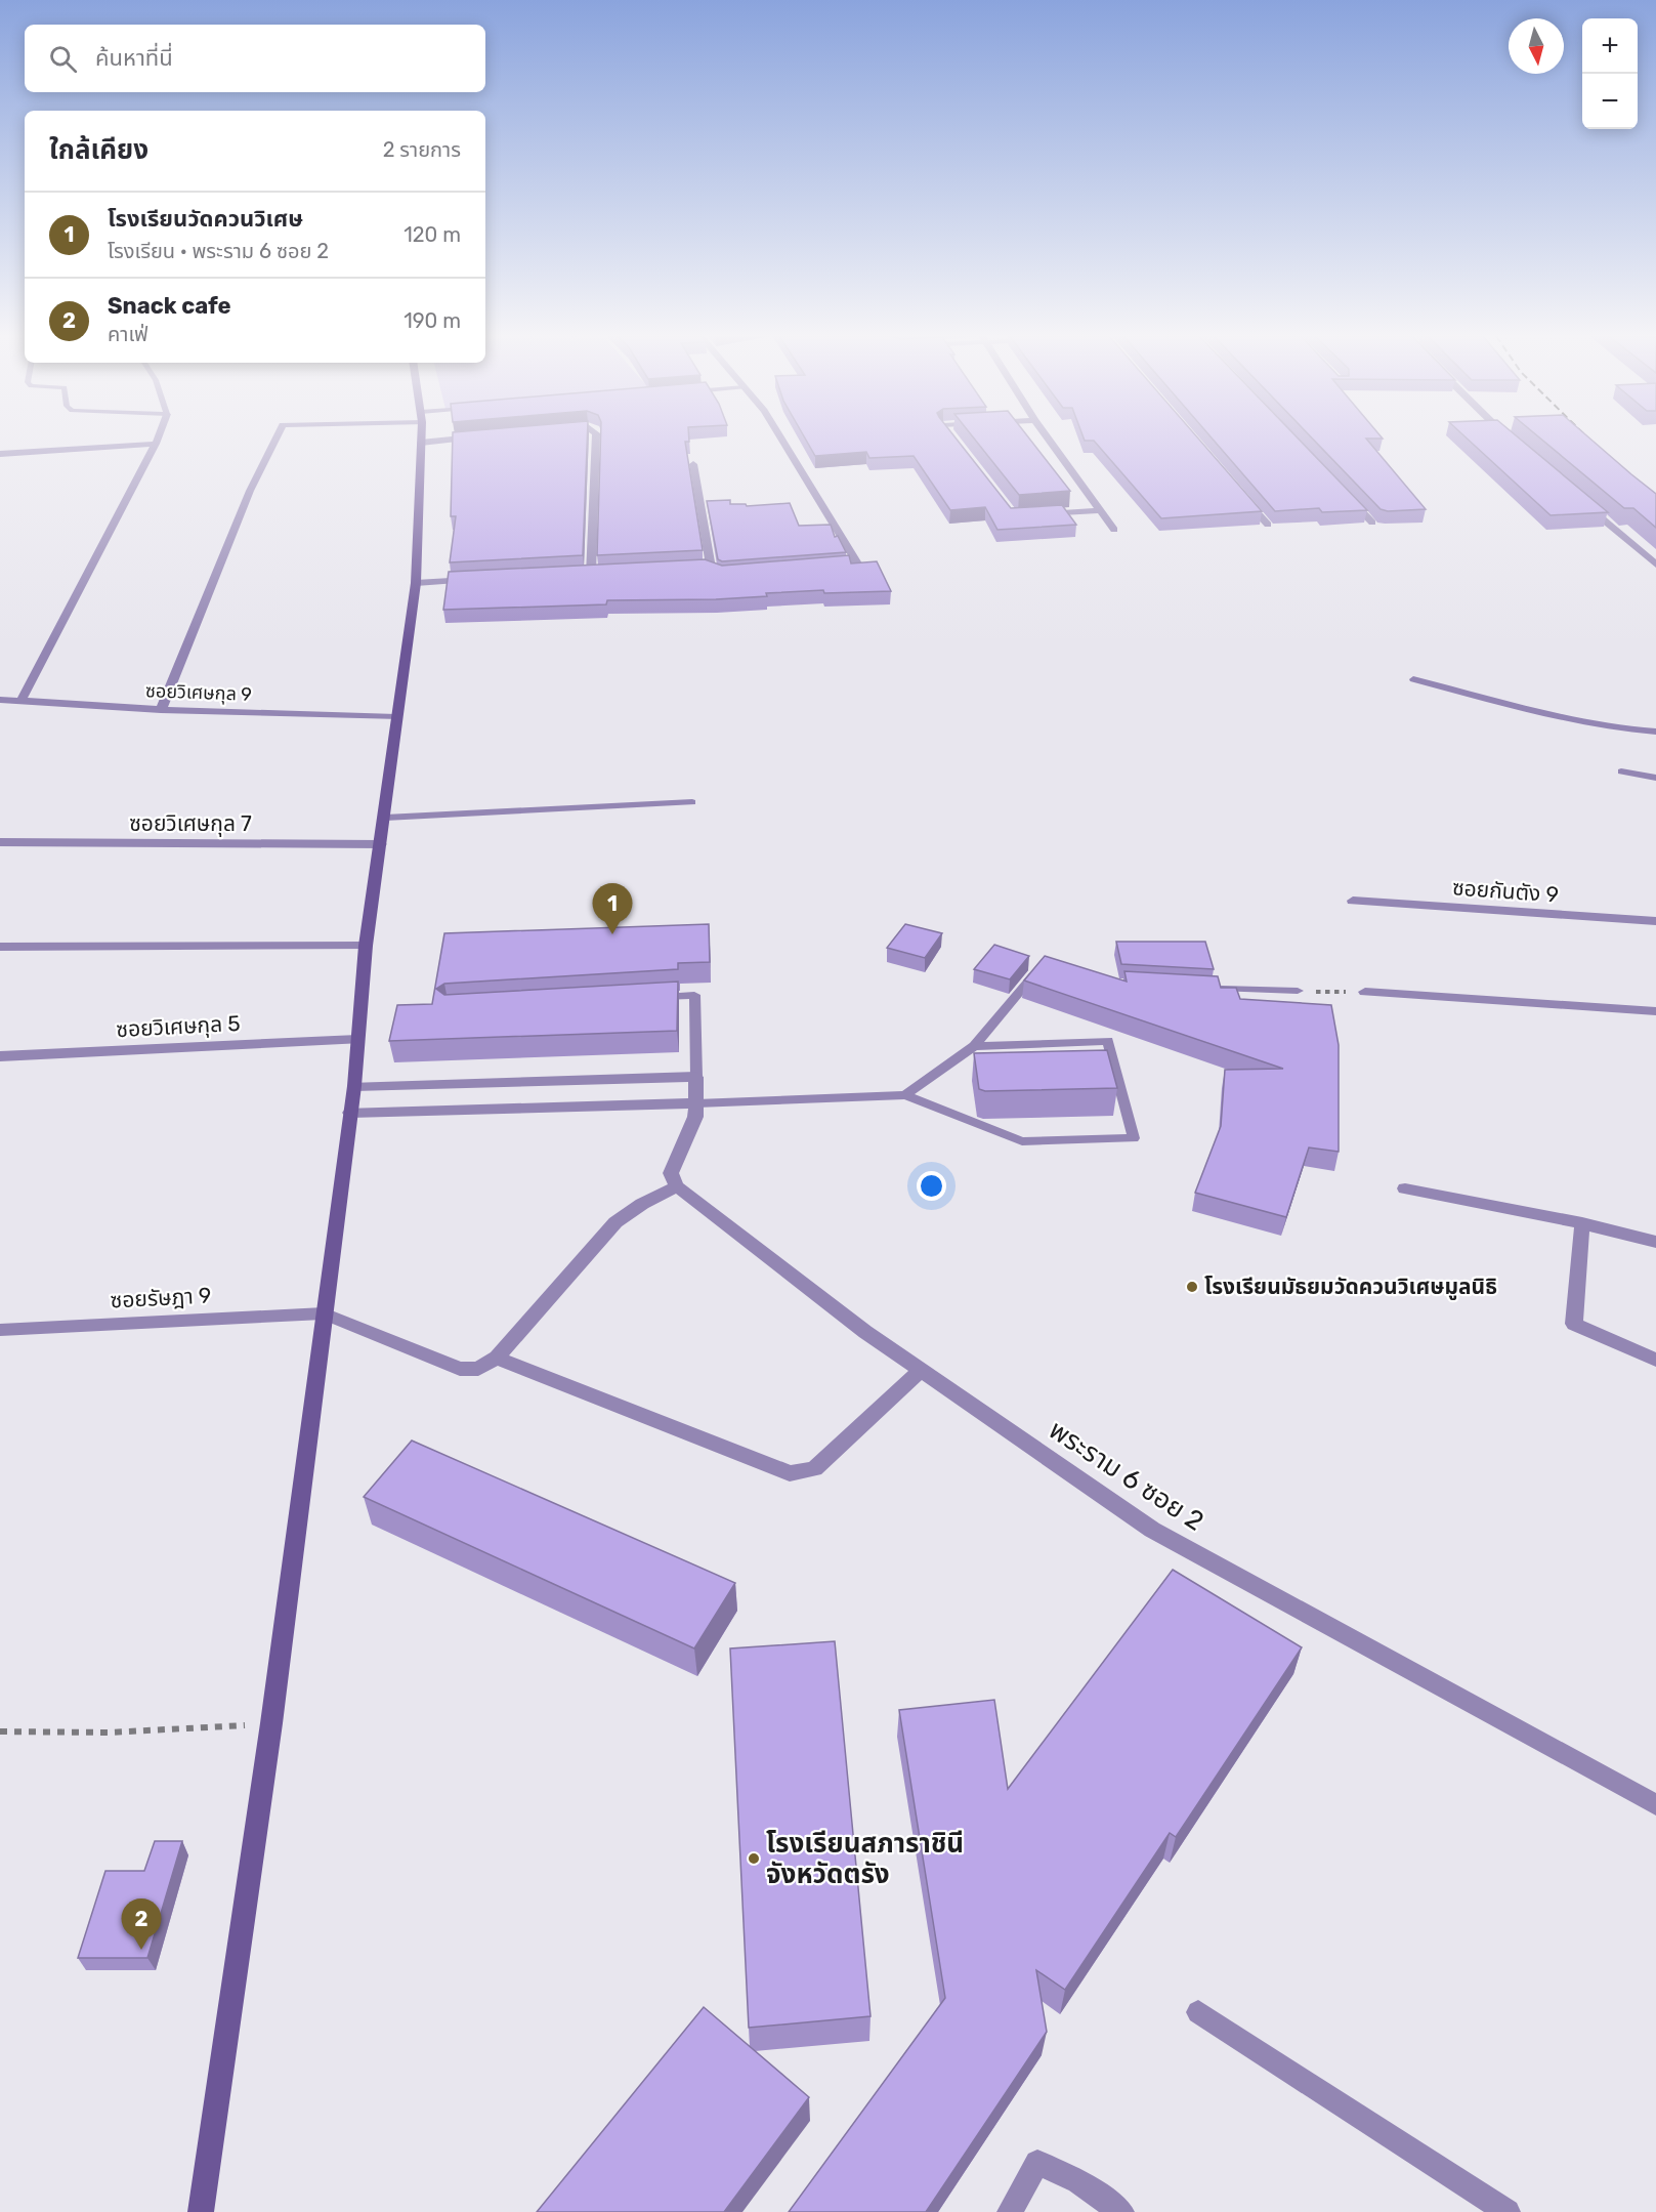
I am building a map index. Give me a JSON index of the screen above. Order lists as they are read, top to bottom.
{
  "streets": {
    "street": [
      "ซอยวิเศษกุล 9",
      "ซอยวิเศษกุล 7",
      "ซอยกันตัง 9",
      "ซอยวิเศษกุล 5",
      "ซอยรัษฎา 9",
      "พระราม 6 ซอย 2"
    ]
  },
  "places": ["โรงเรียนมัธยมวัดควนวิเศษมูลนิธิ", "โรงเรียนสภาราชินี จังหวัดตรัง"],
  "north": "bottom",
  "page": {
    "map_buttons": ["+", "−"],
    "search": "ค้นหาที่นี่",
    "heading": ["ใกล้เคียง", "2 รายการ"],
    "list": [
      {
        "mark": "1",
        "name": "โรงเรียนวัดควนวิเศษ",
        "note": "โรงเรียน · พระราม 6 ซอย 2",
        "value": "120 m"
      },
      {
        "mark": "2",
        "name": "Snack cafe",
        "note": "คาเฟ่",
        "value": "190 m"
      }
    ],
    "pins": ["1", "2"]
  }
}
